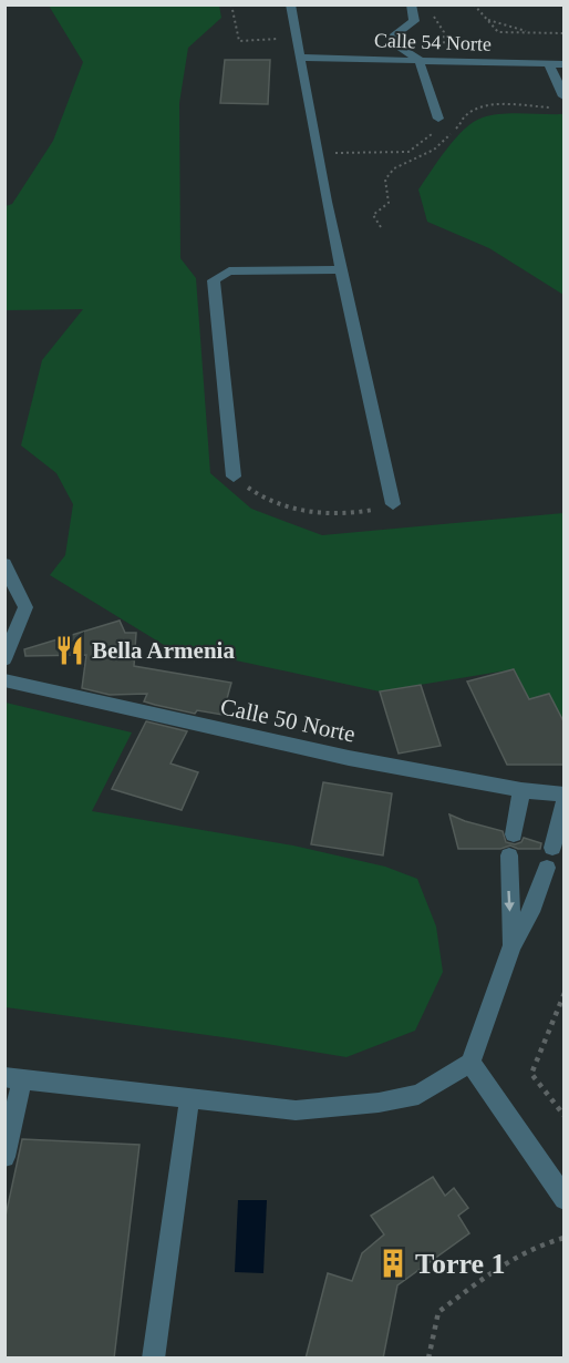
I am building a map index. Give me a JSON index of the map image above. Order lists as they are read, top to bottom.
{
  "streets": {
    "street": ["Calle 54 Norte", "Calle 50 Norte"]
  },
  "places": {
    "restaurant": ["Bella Armenia"],
    "building": ["Torre 1"]
  }
}
